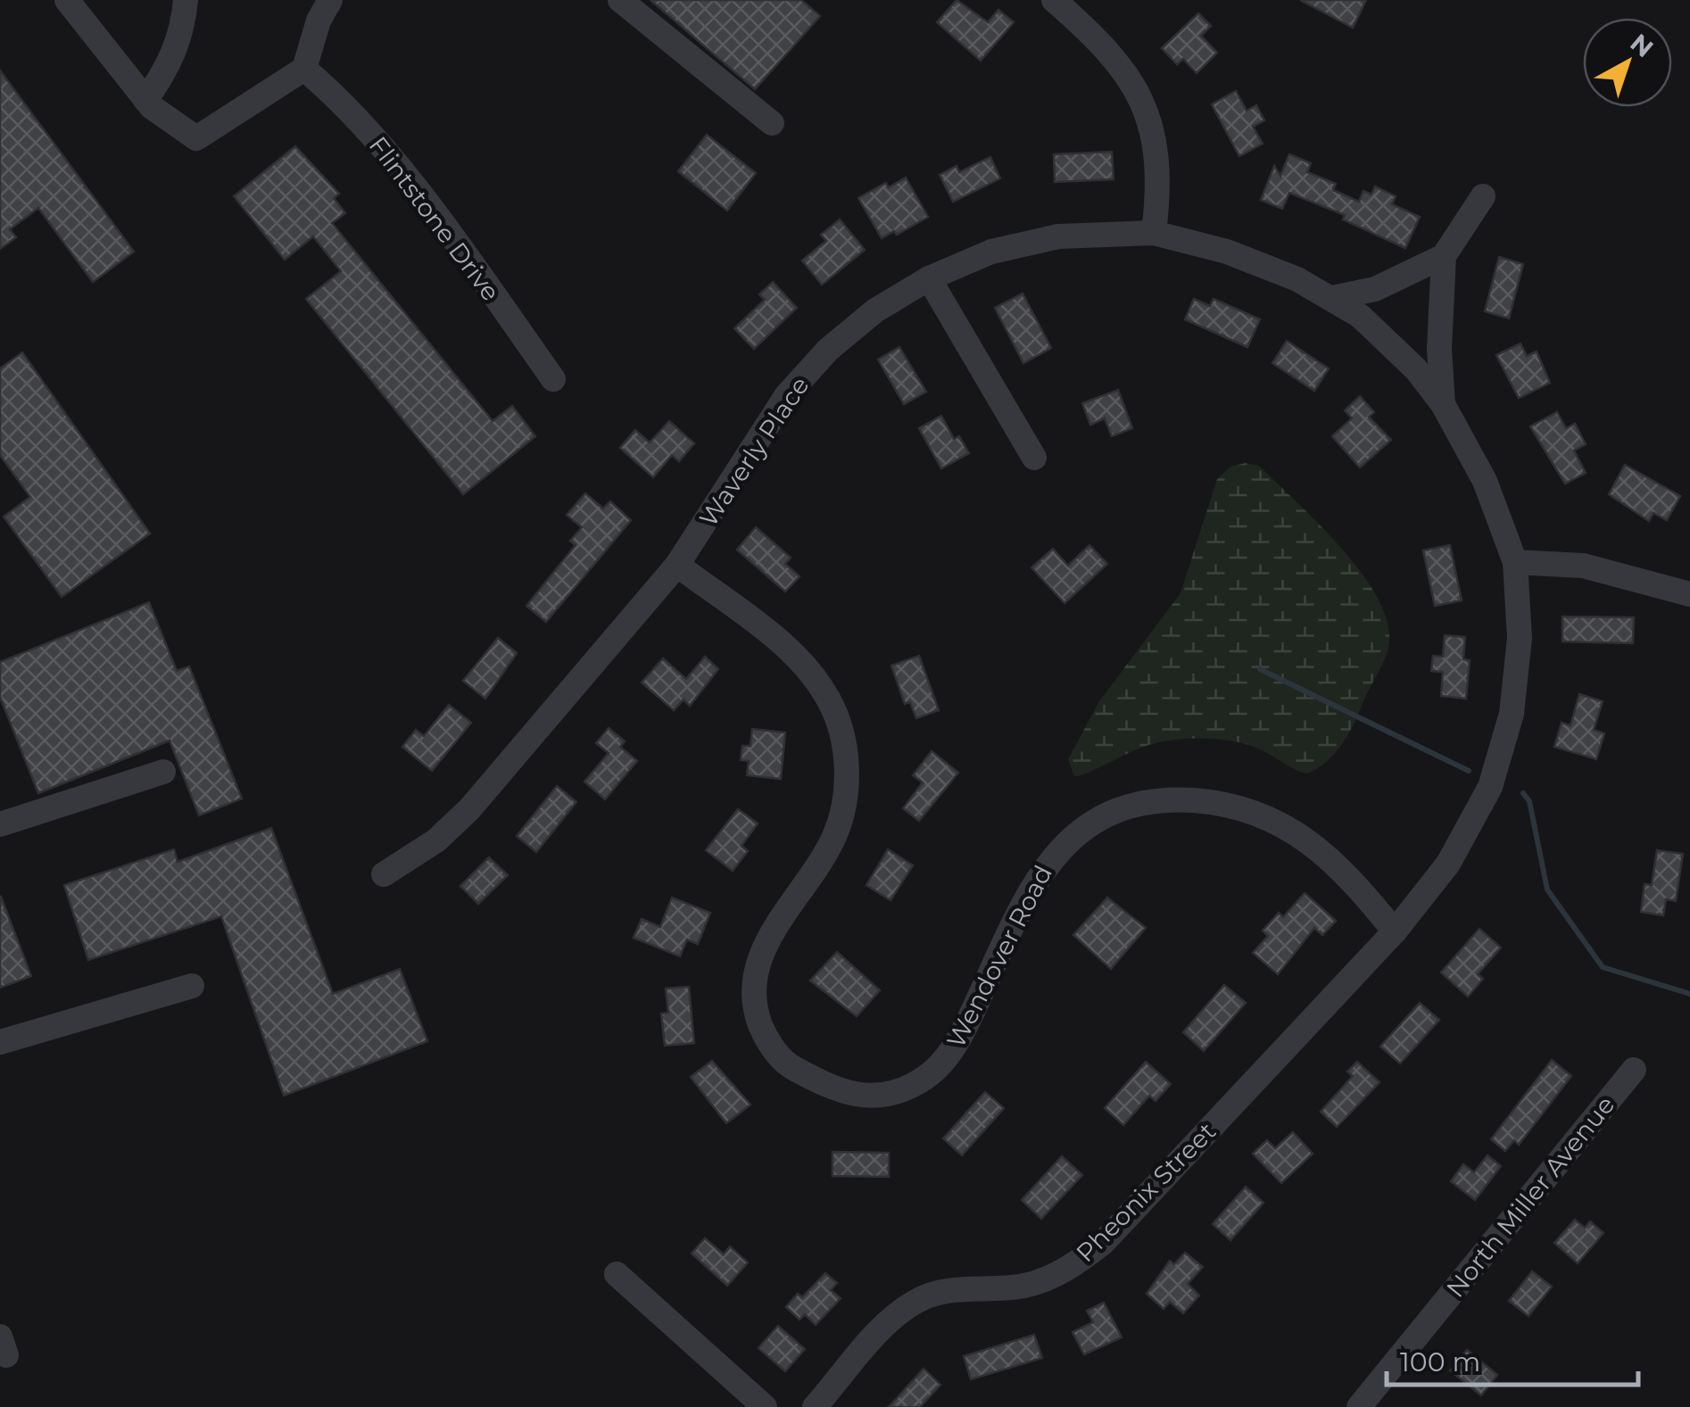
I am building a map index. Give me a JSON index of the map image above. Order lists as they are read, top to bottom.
{
  "streets": {
    "street": [
      "Flintstone Drive",
      "Waverly Place",
      "Wendover Road",
      "Pheonix Street",
      "North Miller Avenue"
    ]
  },
  "crossings": [
    ["Waverly Place", "Wendover Road"],
    ["Waverly Place", "Pheonix Street"],
    ["Wendover Road", "Pheonix Street"]
  ],
  "scale_bar": "100 m",
  "north": "top right"
}
